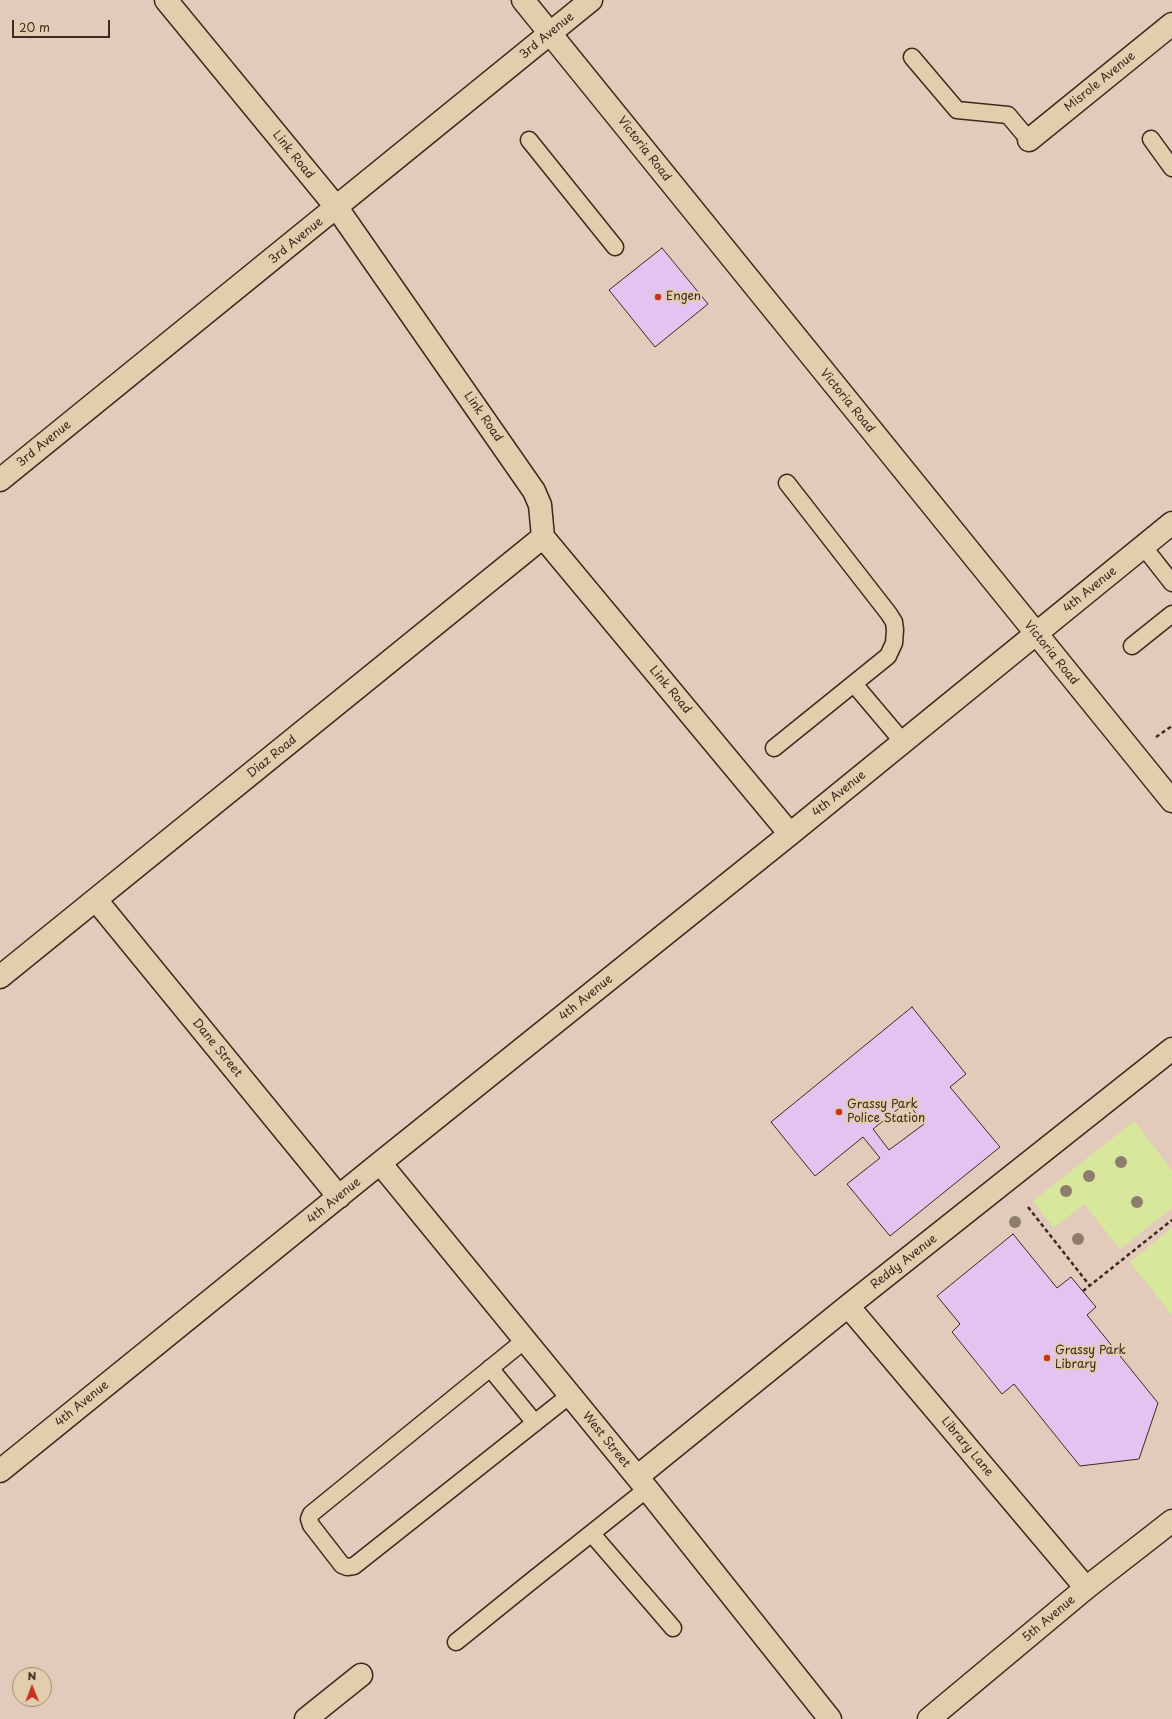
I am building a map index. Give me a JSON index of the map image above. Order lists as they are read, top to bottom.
{
  "streets": {
    "street": [
      "3rd Avenue",
      "Misrole Avenue",
      "Victoria Road",
      "Link Road",
      "4th Avenue",
      "Diaz Road",
      "Dane Street",
      "Reddy Avenue",
      "West Street",
      "Library Lane",
      "5th Avenue"
    ]
  },
  "crossings": [
    ["3rd Avenue", "Victoria Road"],
    ["3rd Avenue", "Link Road"],
    ["Victoria Road", "4th Avenue"],
    ["Link Road", "4th Avenue"],
    ["Link Road", "Diaz Road"],
    ["4th Avenue", "Dane Street"],
    ["4th Avenue", "West Street"],
    ["Diaz Road", "Dane Street"],
    ["Reddy Avenue", "West Street"],
    ["Reddy Avenue", "Library Lane"],
    ["Library Lane", "5th Avenue"]
  ],
  "places": ["Engen", "Grassy Park Police Station", "Grassy Park Library"],
  "scale_bar": "20 m",
  "north": "top"
}
